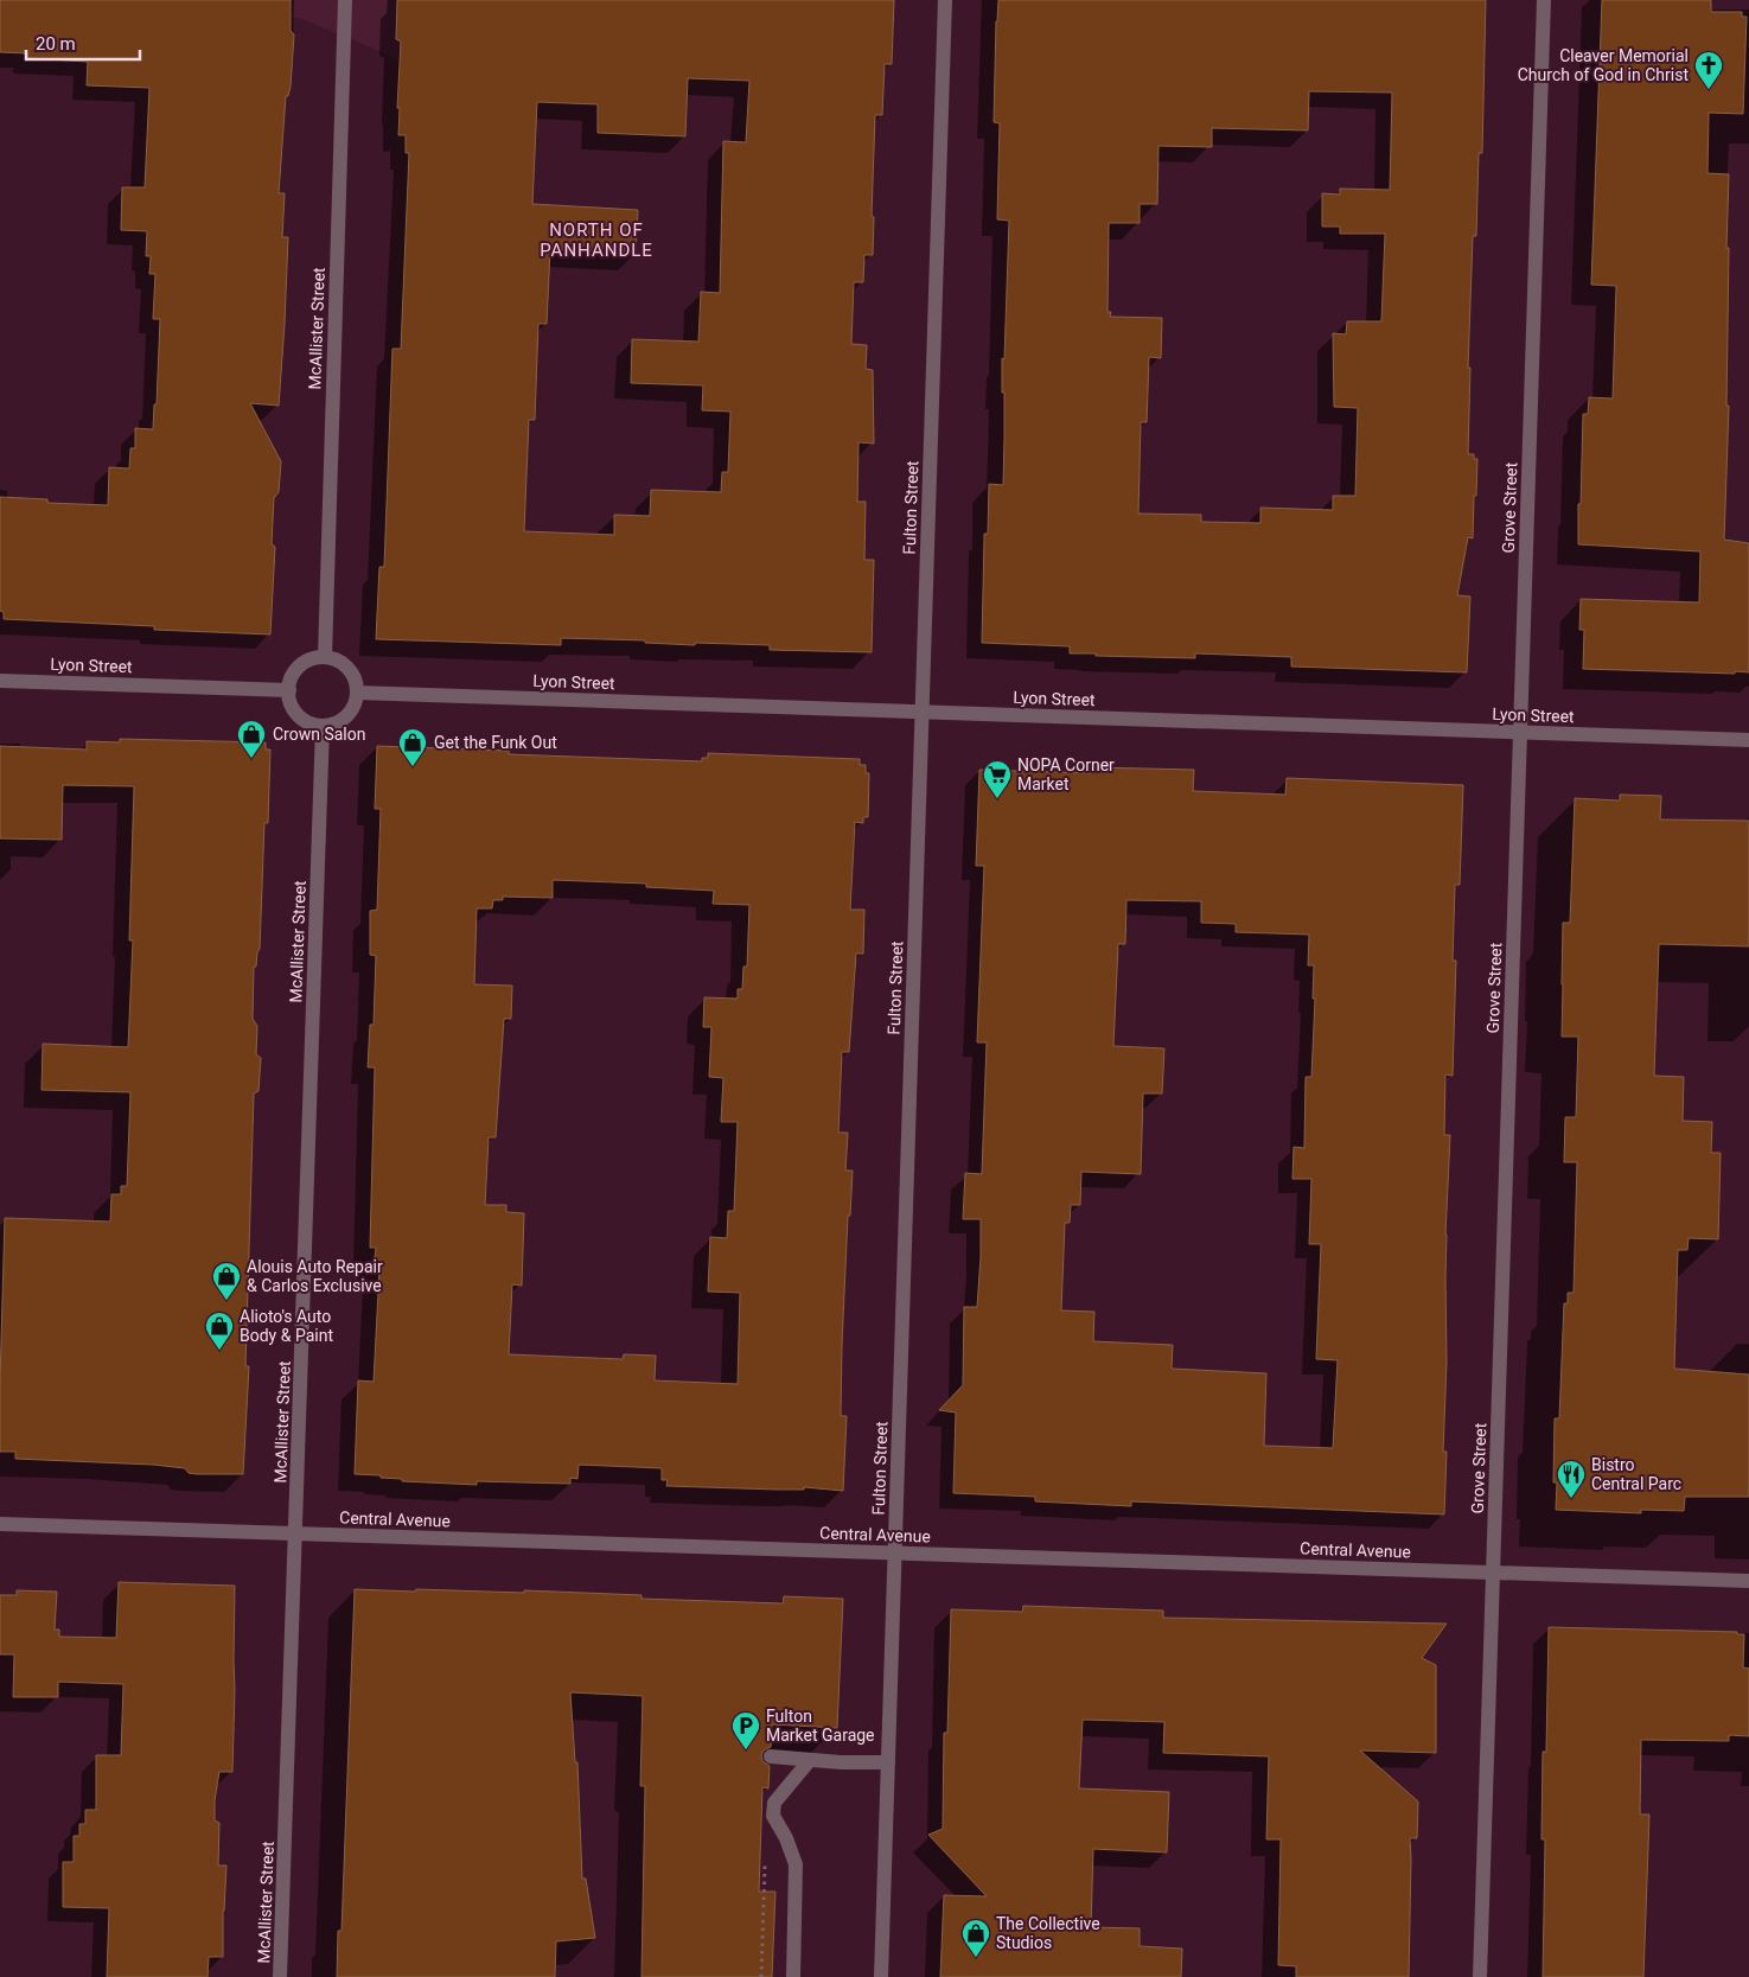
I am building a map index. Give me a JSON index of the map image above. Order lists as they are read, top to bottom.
{
  "streets": {
    "street": [
      "McAllister Street",
      "Fulton Street",
      "Grove Street",
      "Lyon Street",
      "Central Avenue"
    ]
  },
  "crossings": [
    ["McAllister Street", "Lyon Street"],
    ["McAllister Street", "Central Avenue"],
    ["Fulton Street", "Lyon Street"],
    ["Fulton Street", "Central Avenue"],
    ["Grove Street", "Lyon Street"],
    ["Grove Street", "Central Avenue"]
  ],
  "districts": ["NORTH OF PANHANDLE"],
  "places": {
    "church": ["Cleaver Memorial Church of God in Christ"],
    "shop": [
      "Crown Salon",
      "Get the Funk Out",
      "Alouis Auto Repair & Carlos Exclusive",
      "Alioto's Auto Body & Paint",
      "The Collective Studios"
    ],
    "supermarket": ["NOPA Corner Market"],
    "restaurant": ["Bistro Central Parc"],
    "parking": ["Fulton Market Garage"]
  },
  "scale_bar": "20 m"
}
